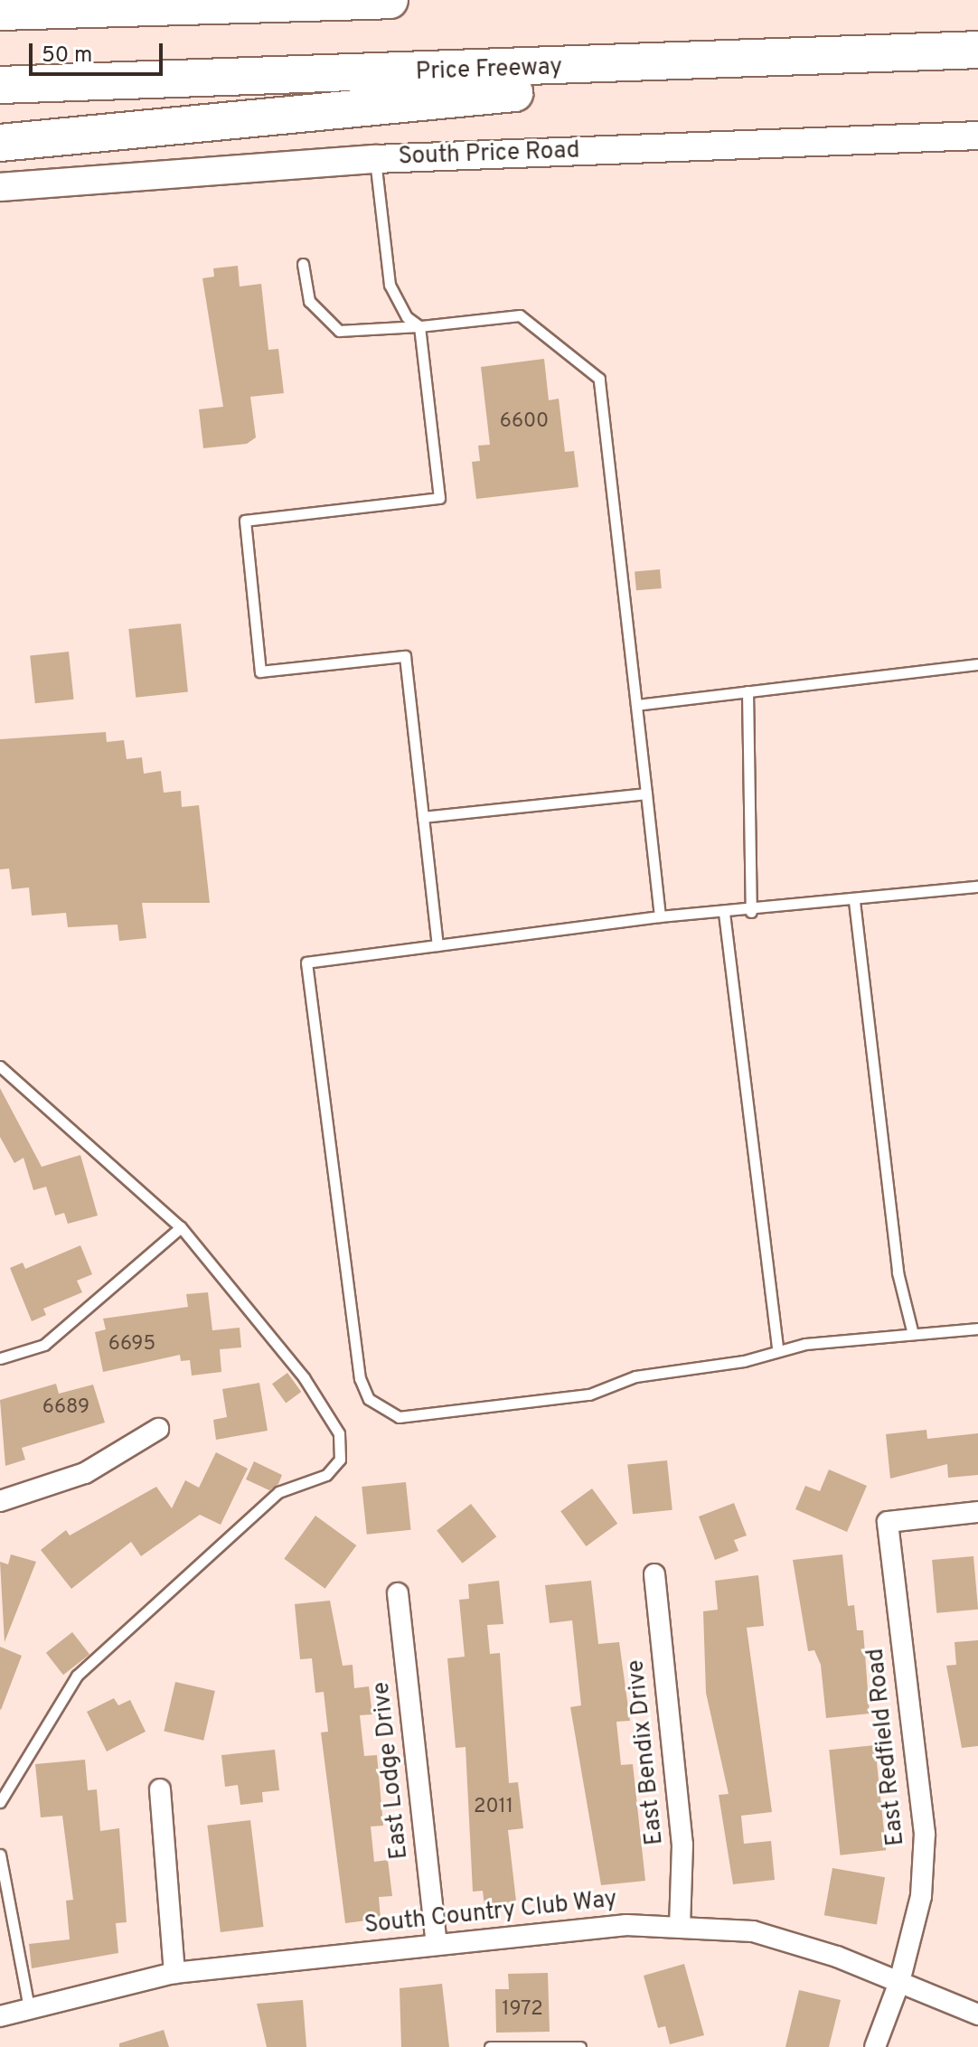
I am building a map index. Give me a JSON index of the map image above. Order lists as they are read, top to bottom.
{
  "streets": {
    "highway": ["Price Freeway"],
    "main road": ["South Price Road"],
    "street": [
      "East Redfield Road",
      "East Bendix Drive",
      "East Lodge Drive",
      "South Country Club Way"
    ]
  },
  "crossings": [
    ["East Redfield Road", "South Country Club Way"],
    ["East Bendix Drive", "South Country Club Way"],
    ["East Lodge Drive", "South Country Club Way"]
  ],
  "house_numbers": [
    "6600",
    "6695",
    "6689",
    "2011",
    "1972"
  ],
  "scale_bar": "50 m"
}
